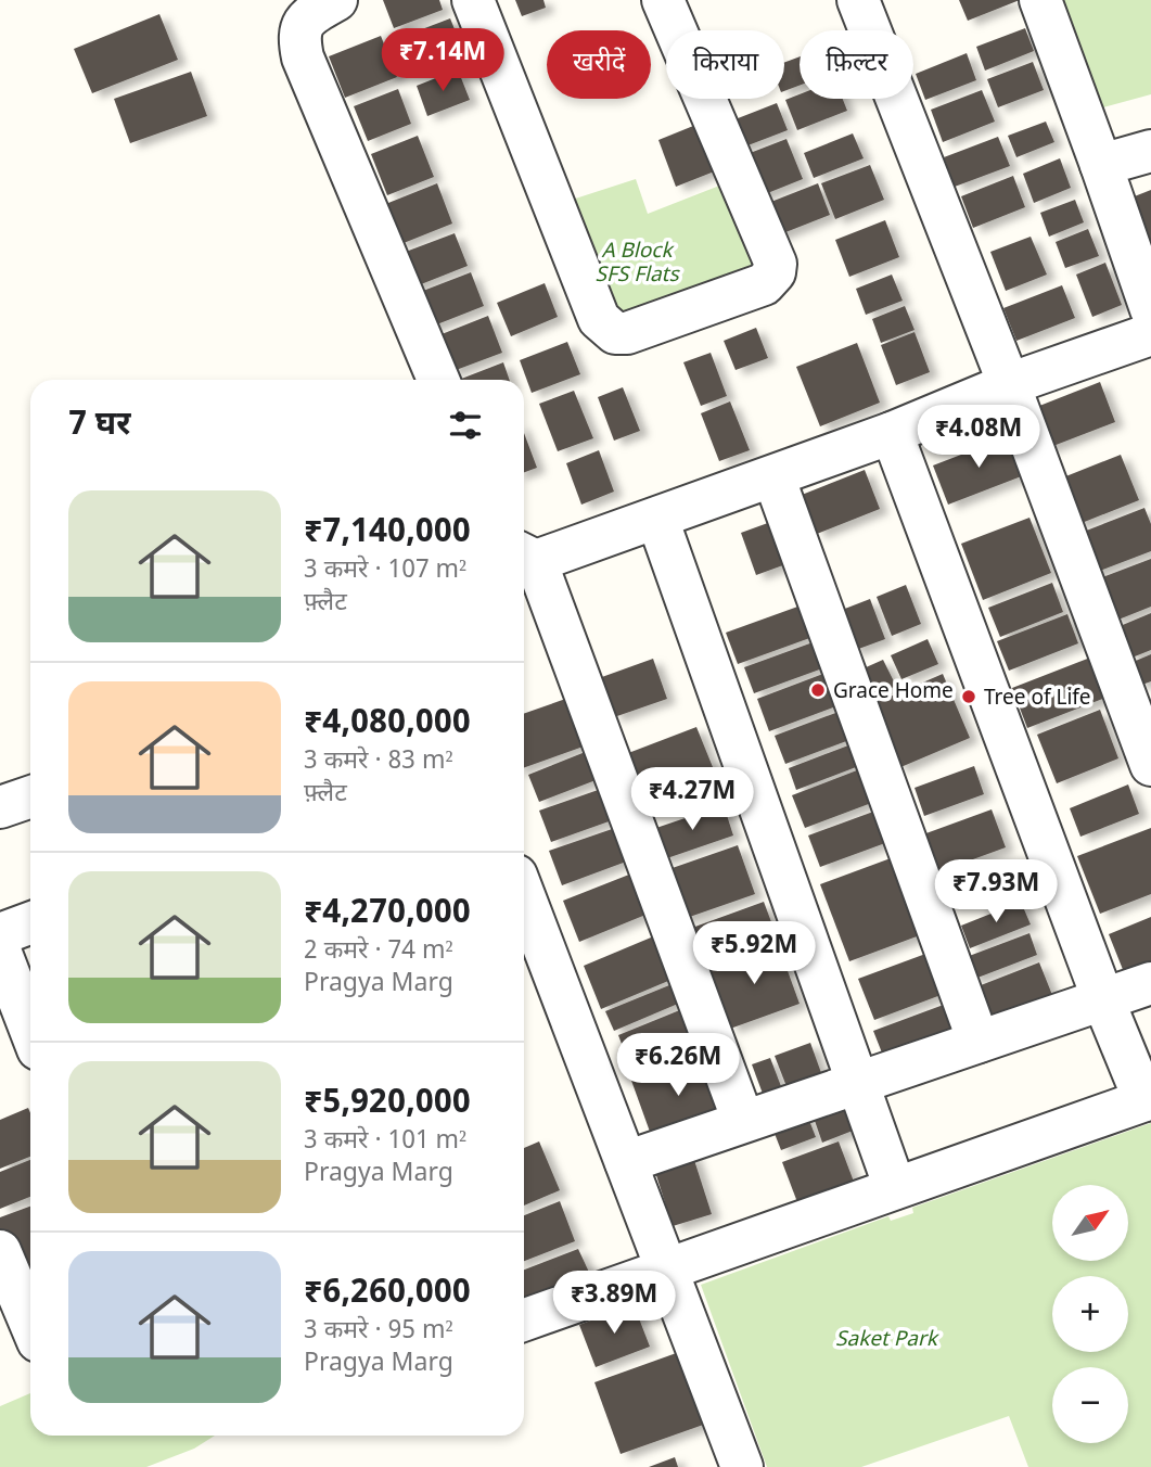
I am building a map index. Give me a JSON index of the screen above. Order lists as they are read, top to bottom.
{
  "parks": ["A Block SFS Flats", "Saket Park"],
  "places": ["Grace Home", "Tree of Life"],
  "north": "top right",
  "page": {
    "price": [
      "₹7.14M",
      "₹4.08M",
      "₹4.27M",
      "₹7.93M",
      "₹5.92M",
      "₹6.26M",
      "₹3.89M"
    ],
    "chip": ["खरीदें", "किराया", "फ़िल्टर"],
    "heading": "7 घर",
    "list": [
      {
        "name": "₹7,140,000",
        "note": "3 कमरे · 107 m² · फ़्लैट"
      },
      {
        "name": "₹4,080,000",
        "note": "3 कमरे · 83 m² · फ़्लैट"
      },
      {
        "name": "₹4,270,000",
        "note": "2 कमरे · 74 m² · Pragya Marg"
      },
      {
        "name": "₹5,920,000",
        "note": "3 कमरे · 101 m² · Pragya Marg"
      },
      {
        "name": "₹6,260,000",
        "note": "3 कमरे · 95 m² · Pragya Marg"
      }
    ],
    "map_buttons": ["+", "−"]
  }
}
